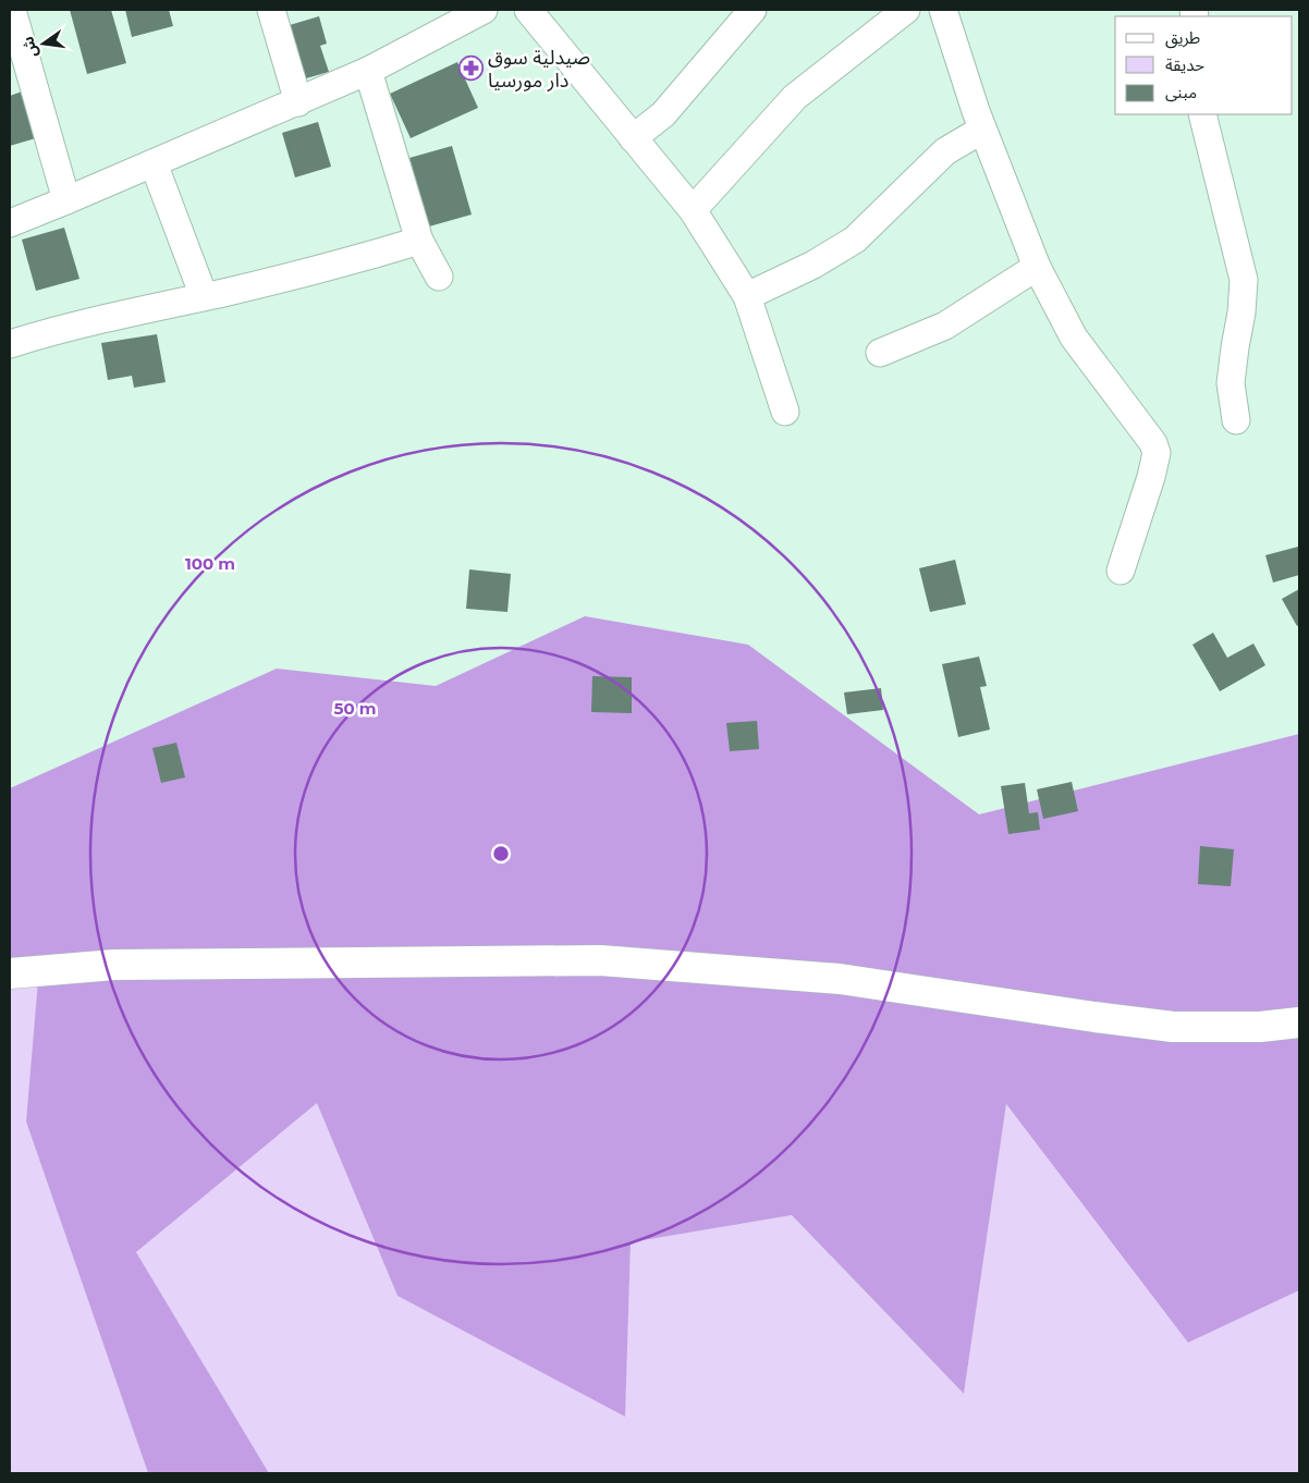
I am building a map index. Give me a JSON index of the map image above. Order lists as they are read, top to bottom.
{
  "places": {
    "pharmacy": ["صيدلية سوق دار مورسيا"]
  },
  "legend": ["طريق", "حديقة", "مبنى"],
  "north": "left",
  "rings": ["100 m", "50 m"]
}
